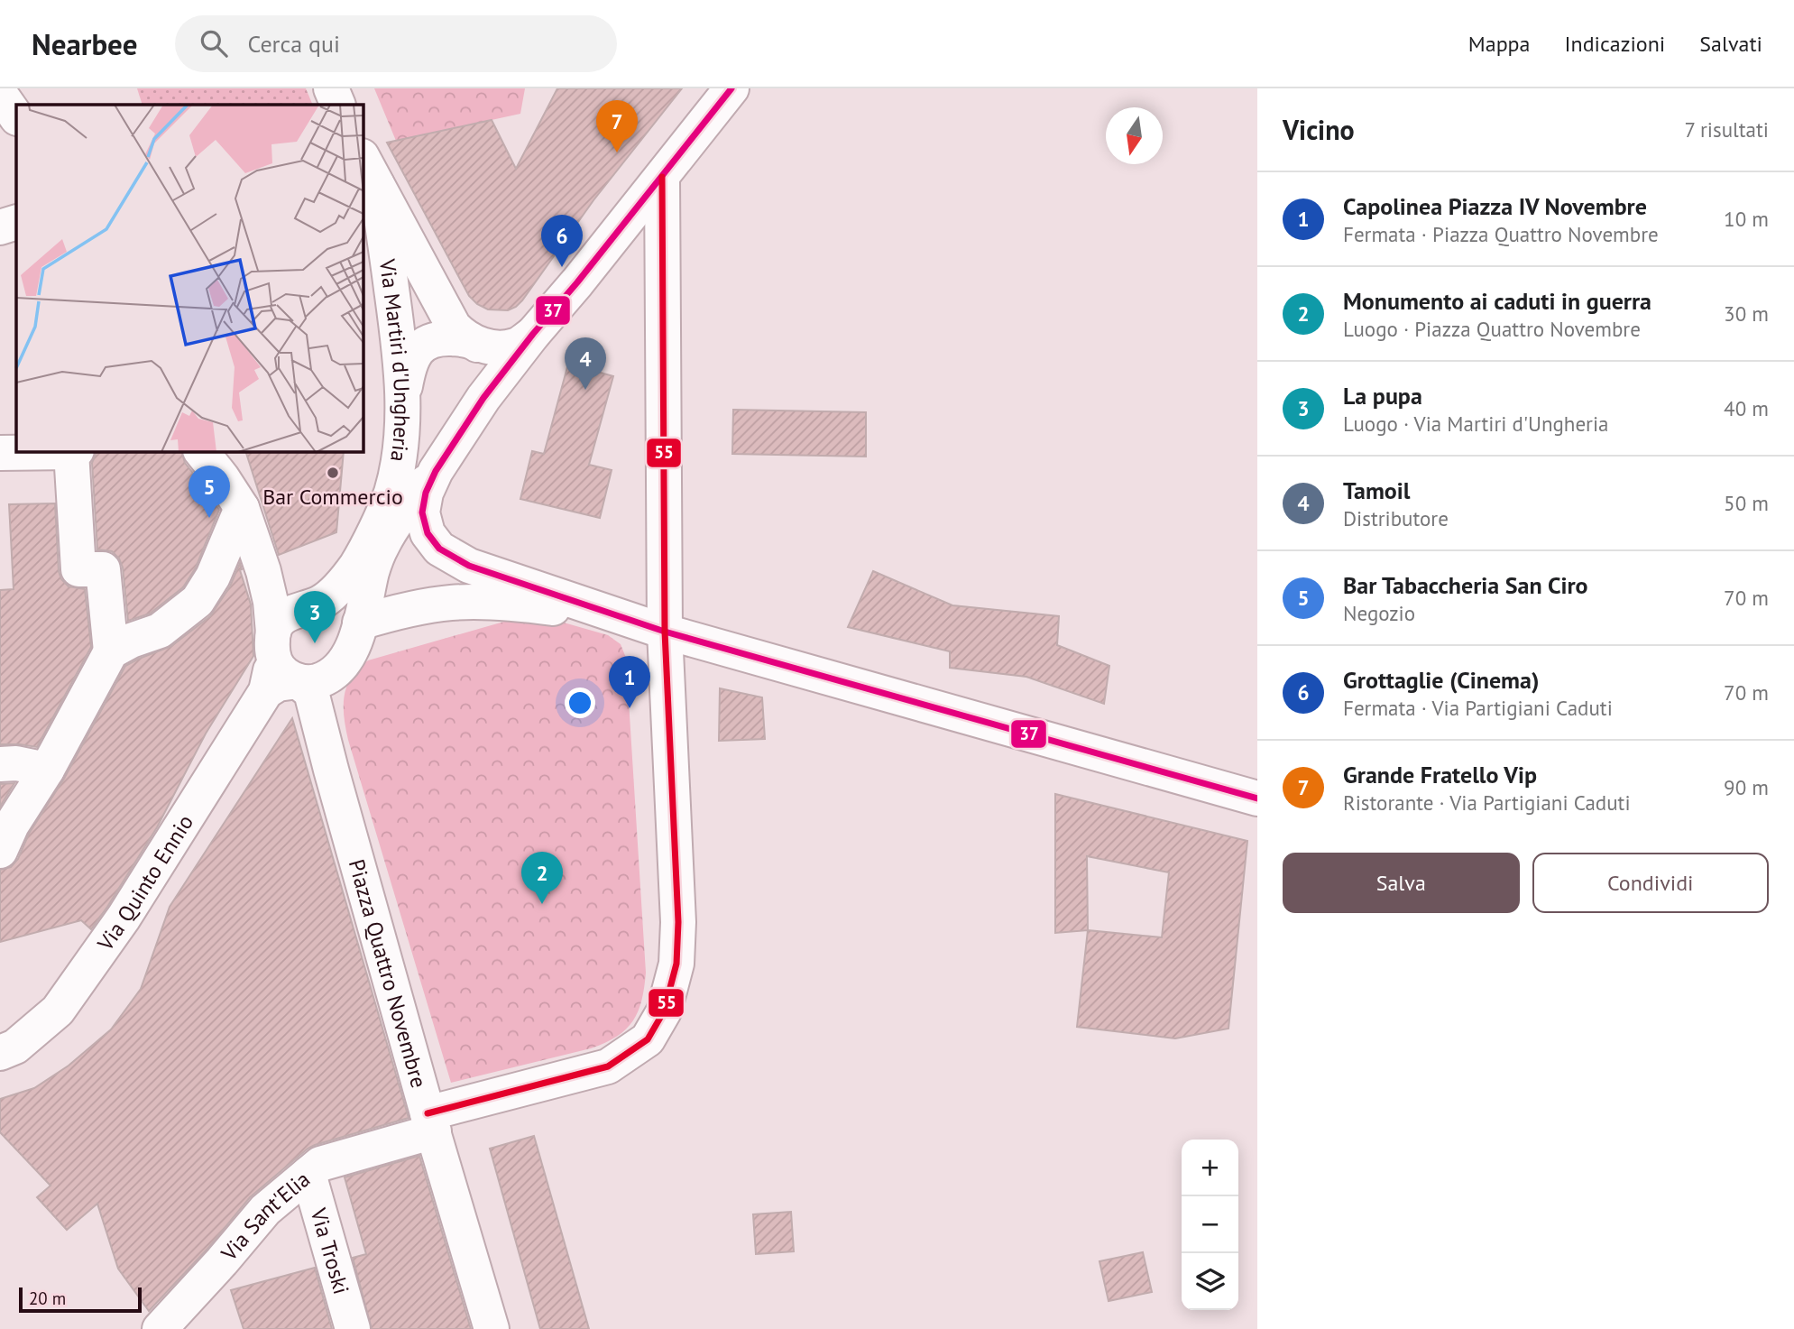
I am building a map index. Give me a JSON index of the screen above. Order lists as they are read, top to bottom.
{
  "streets": {
    "street": [
      "Via Martiri d'Ungheria",
      "Via Quinto Ennio",
      "Piazza Quattro Novembre",
      "Via Sant'Elia",
      "Via Troski"
    ]
  },
  "crossings": [
    ["Via Martiri d'Ungheria", "Via Quinto Ennio"],
    ["Via Quinto Ennio", "Piazza Quattro Novembre"],
    ["Piazza Quattro Novembre", "Via Sant'Elia"],
    ["Via Sant'Elia", "Via Troski"]
  ],
  "places": ["Bar Commercio"],
  "lines": ["transit line 37", "transit line 55"],
  "scale_bar": "20 m",
  "north": "bottom",
  "page": {
    "header": "Nearbee",
    "search": "Cerca qui",
    "nav": ["Mappa", "Indicazioni", "Salvati"],
    "heading": ["Vicino", "7 risultati"],
    "pins": [
      "7",
      "6",
      "4",
      "5",
      "3",
      "1",
      "2"
    ],
    "list": [
      {
        "mark": "1",
        "name": "Capolinea Piazza IV Novembre",
        "note": "Fermata · Piazza Quattro Novembre",
        "value": "10 m"
      },
      {
        "mark": "2",
        "name": "Monumento ai caduti in guerra",
        "note": "Luogo · Piazza Quattro Novembre",
        "value": "30 m"
      },
      {
        "mark": "3",
        "name": "La pupa",
        "note": "Luogo · Via Martiri d'Ungheria",
        "value": "40 m"
      },
      {
        "mark": "4",
        "name": "Tamoil",
        "note": "Distributore",
        "value": "50 m"
      },
      {
        "mark": "5",
        "name": "Bar Tabaccheria San Ciro",
        "note": "Negozio",
        "value": "70 m"
      },
      {
        "mark": "6",
        "name": "Grottaglie (Cinema)",
        "note": "Fermata · Via Partigiani Caduti",
        "value": "70 m"
      },
      {
        "mark": "7",
        "name": "Grande Fratello Vip",
        "note": "Ristorante · Via Partigiani Caduti",
        "value": "90 m"
      }
    ],
    "buttons": ["Salva", "Condividi"],
    "map_buttons": ["+", "−"],
    "scale": "20 m"
  }
}
